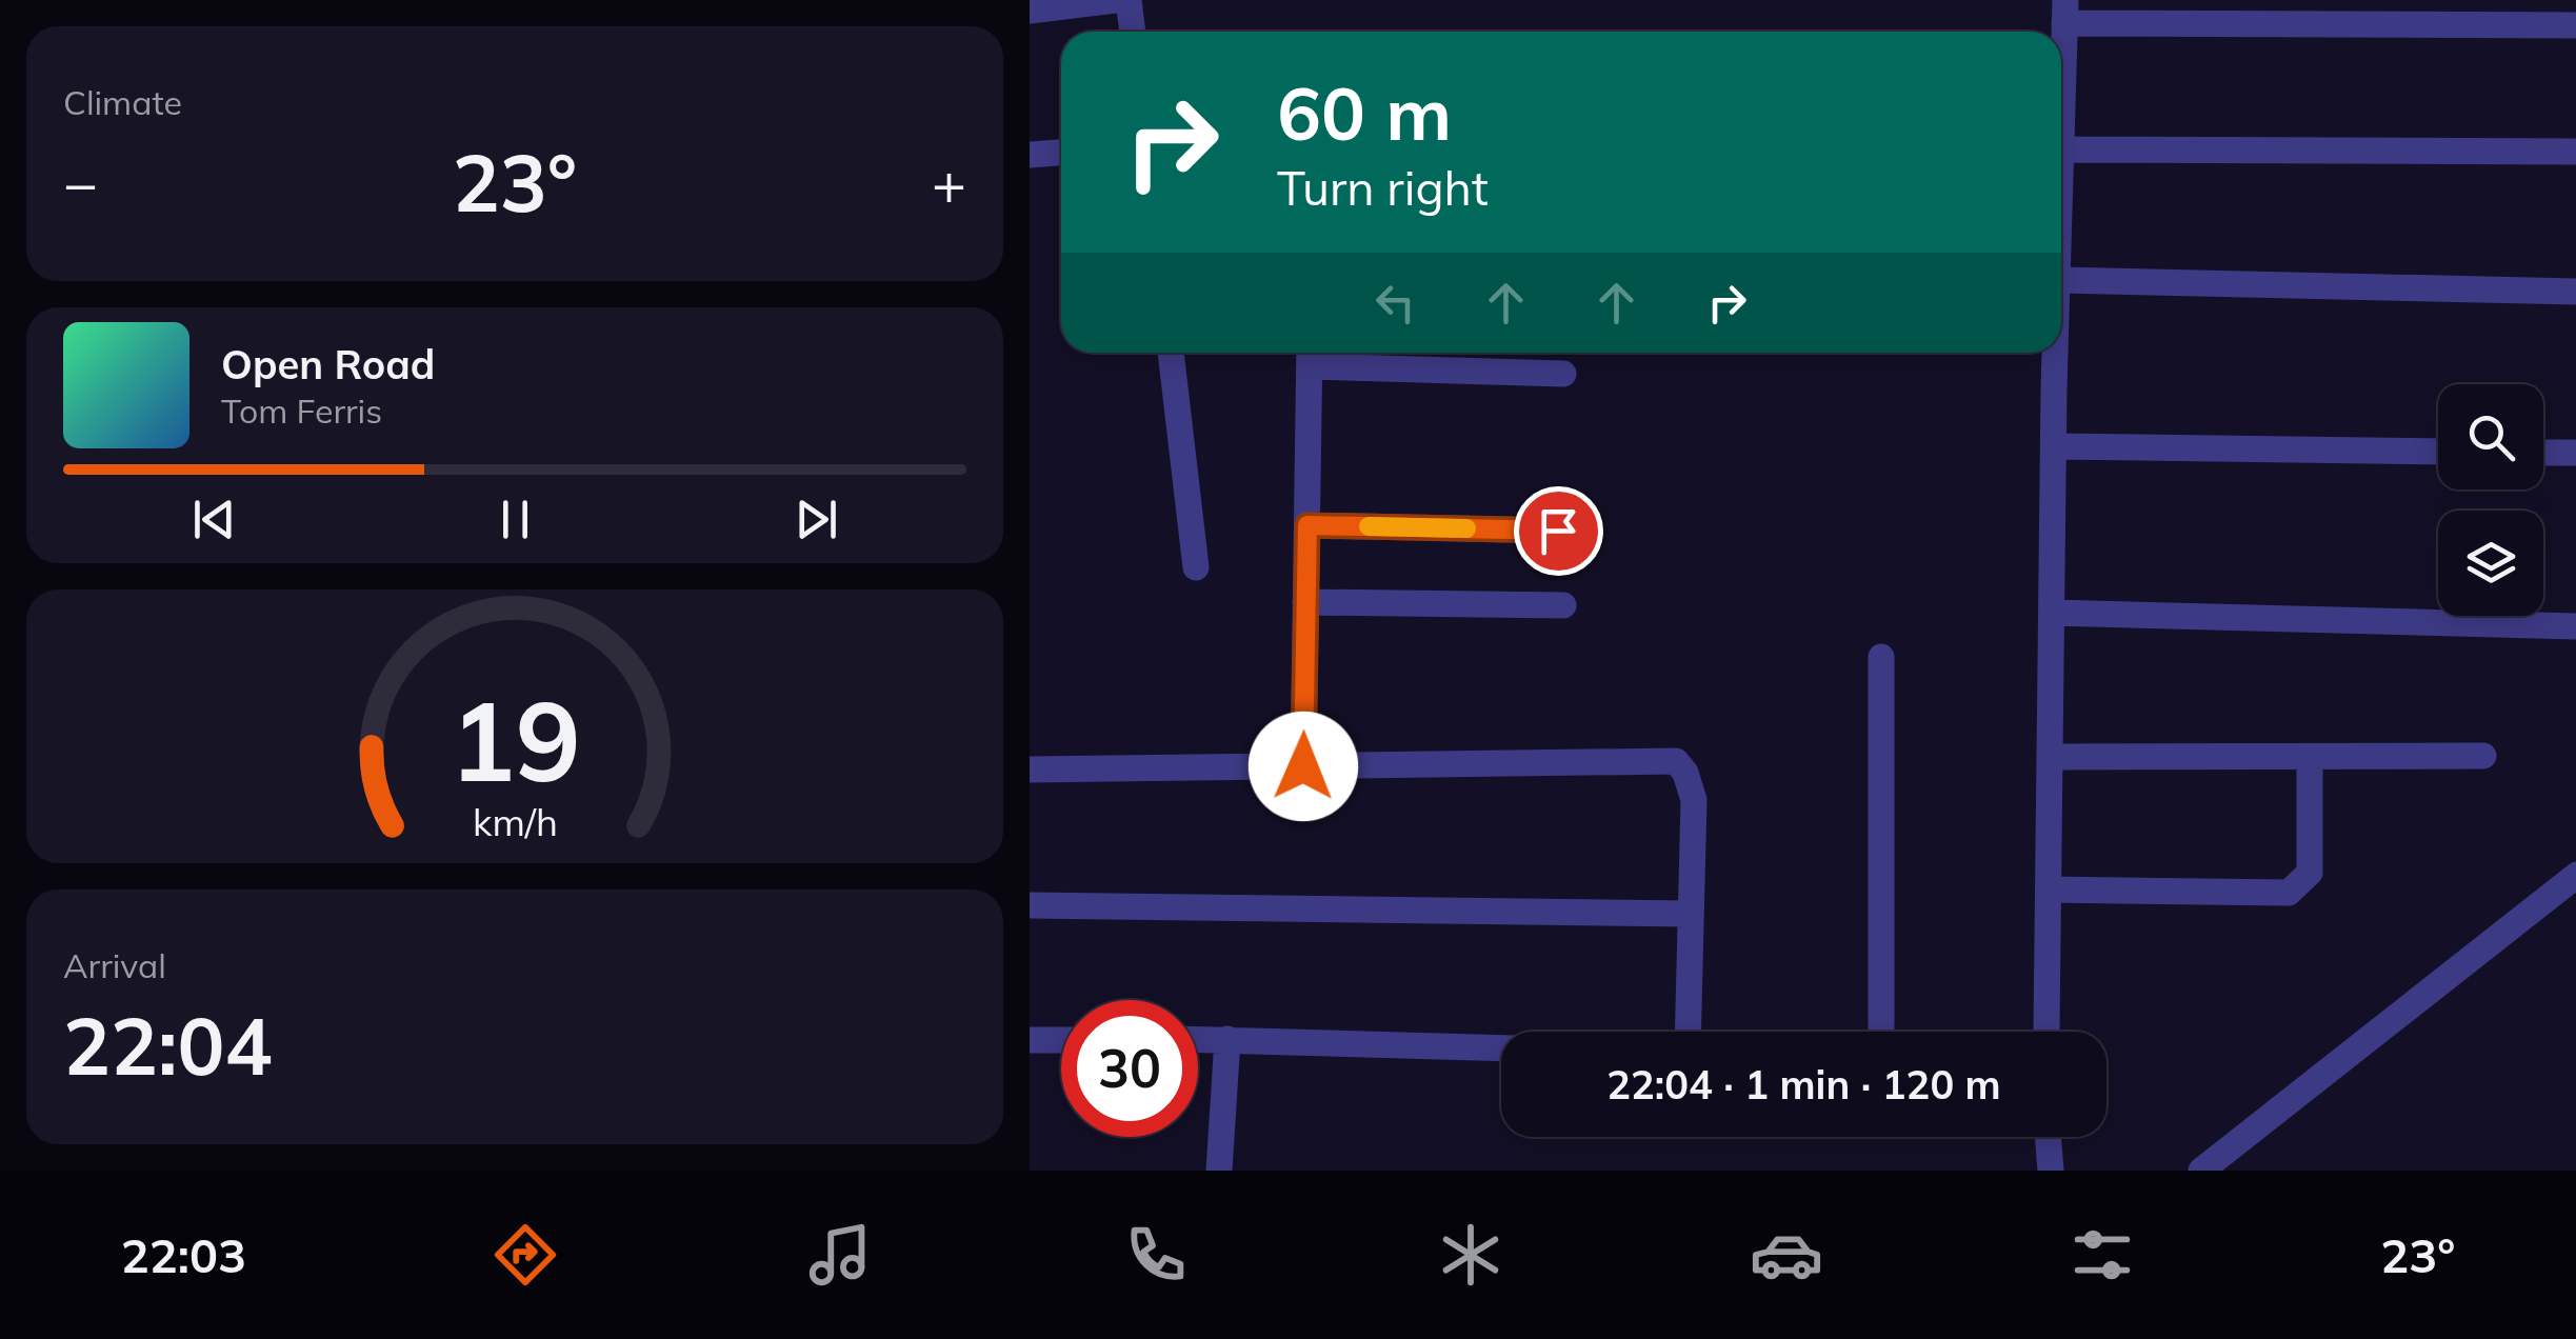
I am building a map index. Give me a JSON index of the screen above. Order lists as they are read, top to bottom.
{
  "page": {
    "tile": [
      "Climate",
      ["Arrival", "22:04"]
    ],
    "turn": ["60 m", "Turn right"],
    "heat": ["−", "23°", "+"],
    "song": ["Open Road", "Tom Ferris"],
    "limit": "30",
    "trip": "22:04 · 1 min · 120 m",
    "tabs": ["22:03", "23°"],
    "gauge": ["19", "km/h"]
  }
}
